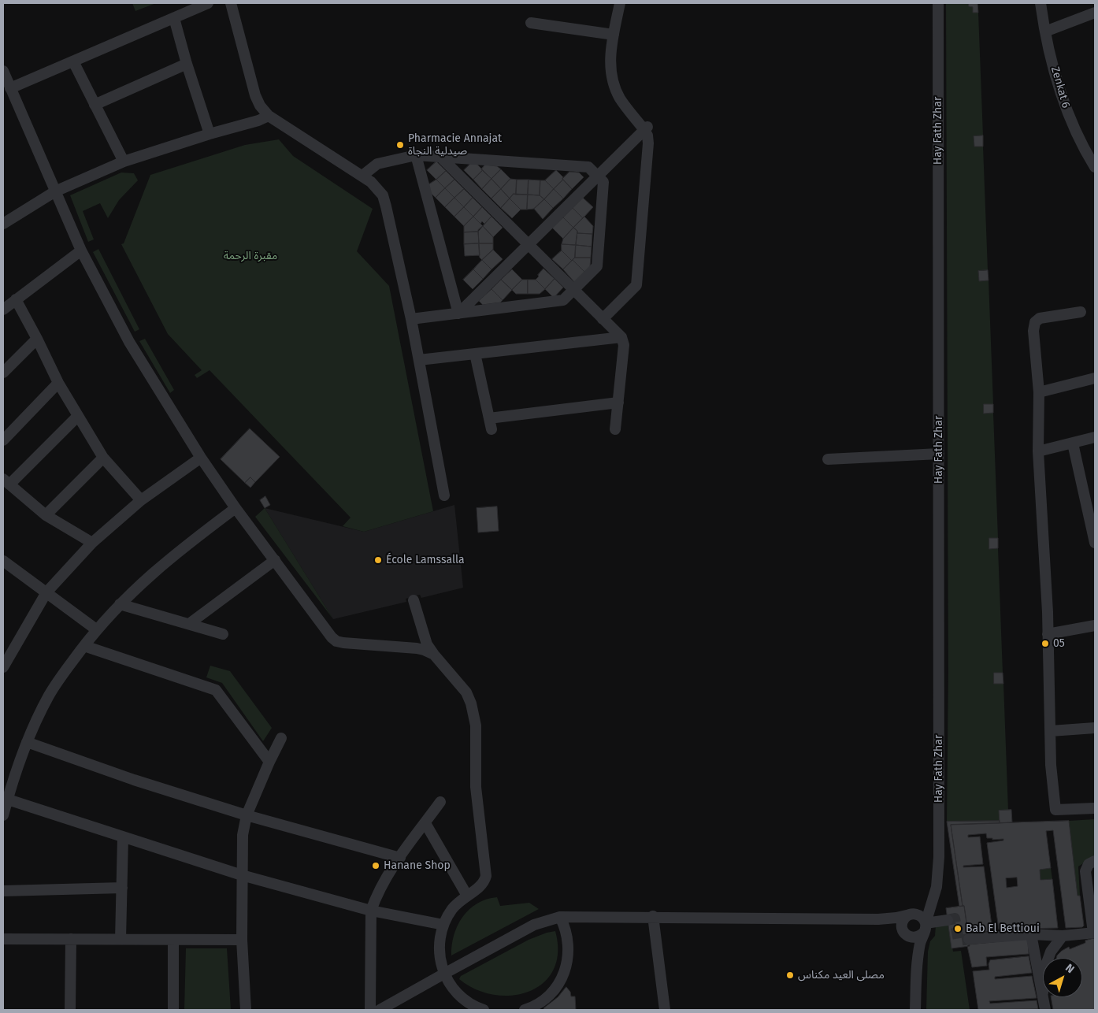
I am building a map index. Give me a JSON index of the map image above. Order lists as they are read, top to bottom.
{
  "streets": {
    "street": ["Zenkat 6", "Hay Fath Zhar"]
  },
  "parks": ["مقبرة الرحمة"],
  "places": [
    "Pharmacie Annajat صيدلية النجاة",
    "École Lamssalla",
    "05",
    "Hanane Shop",
    "Bab El Bettioui",
    "مصلى العيد مكناس"
  ],
  "north": "top right"
}
